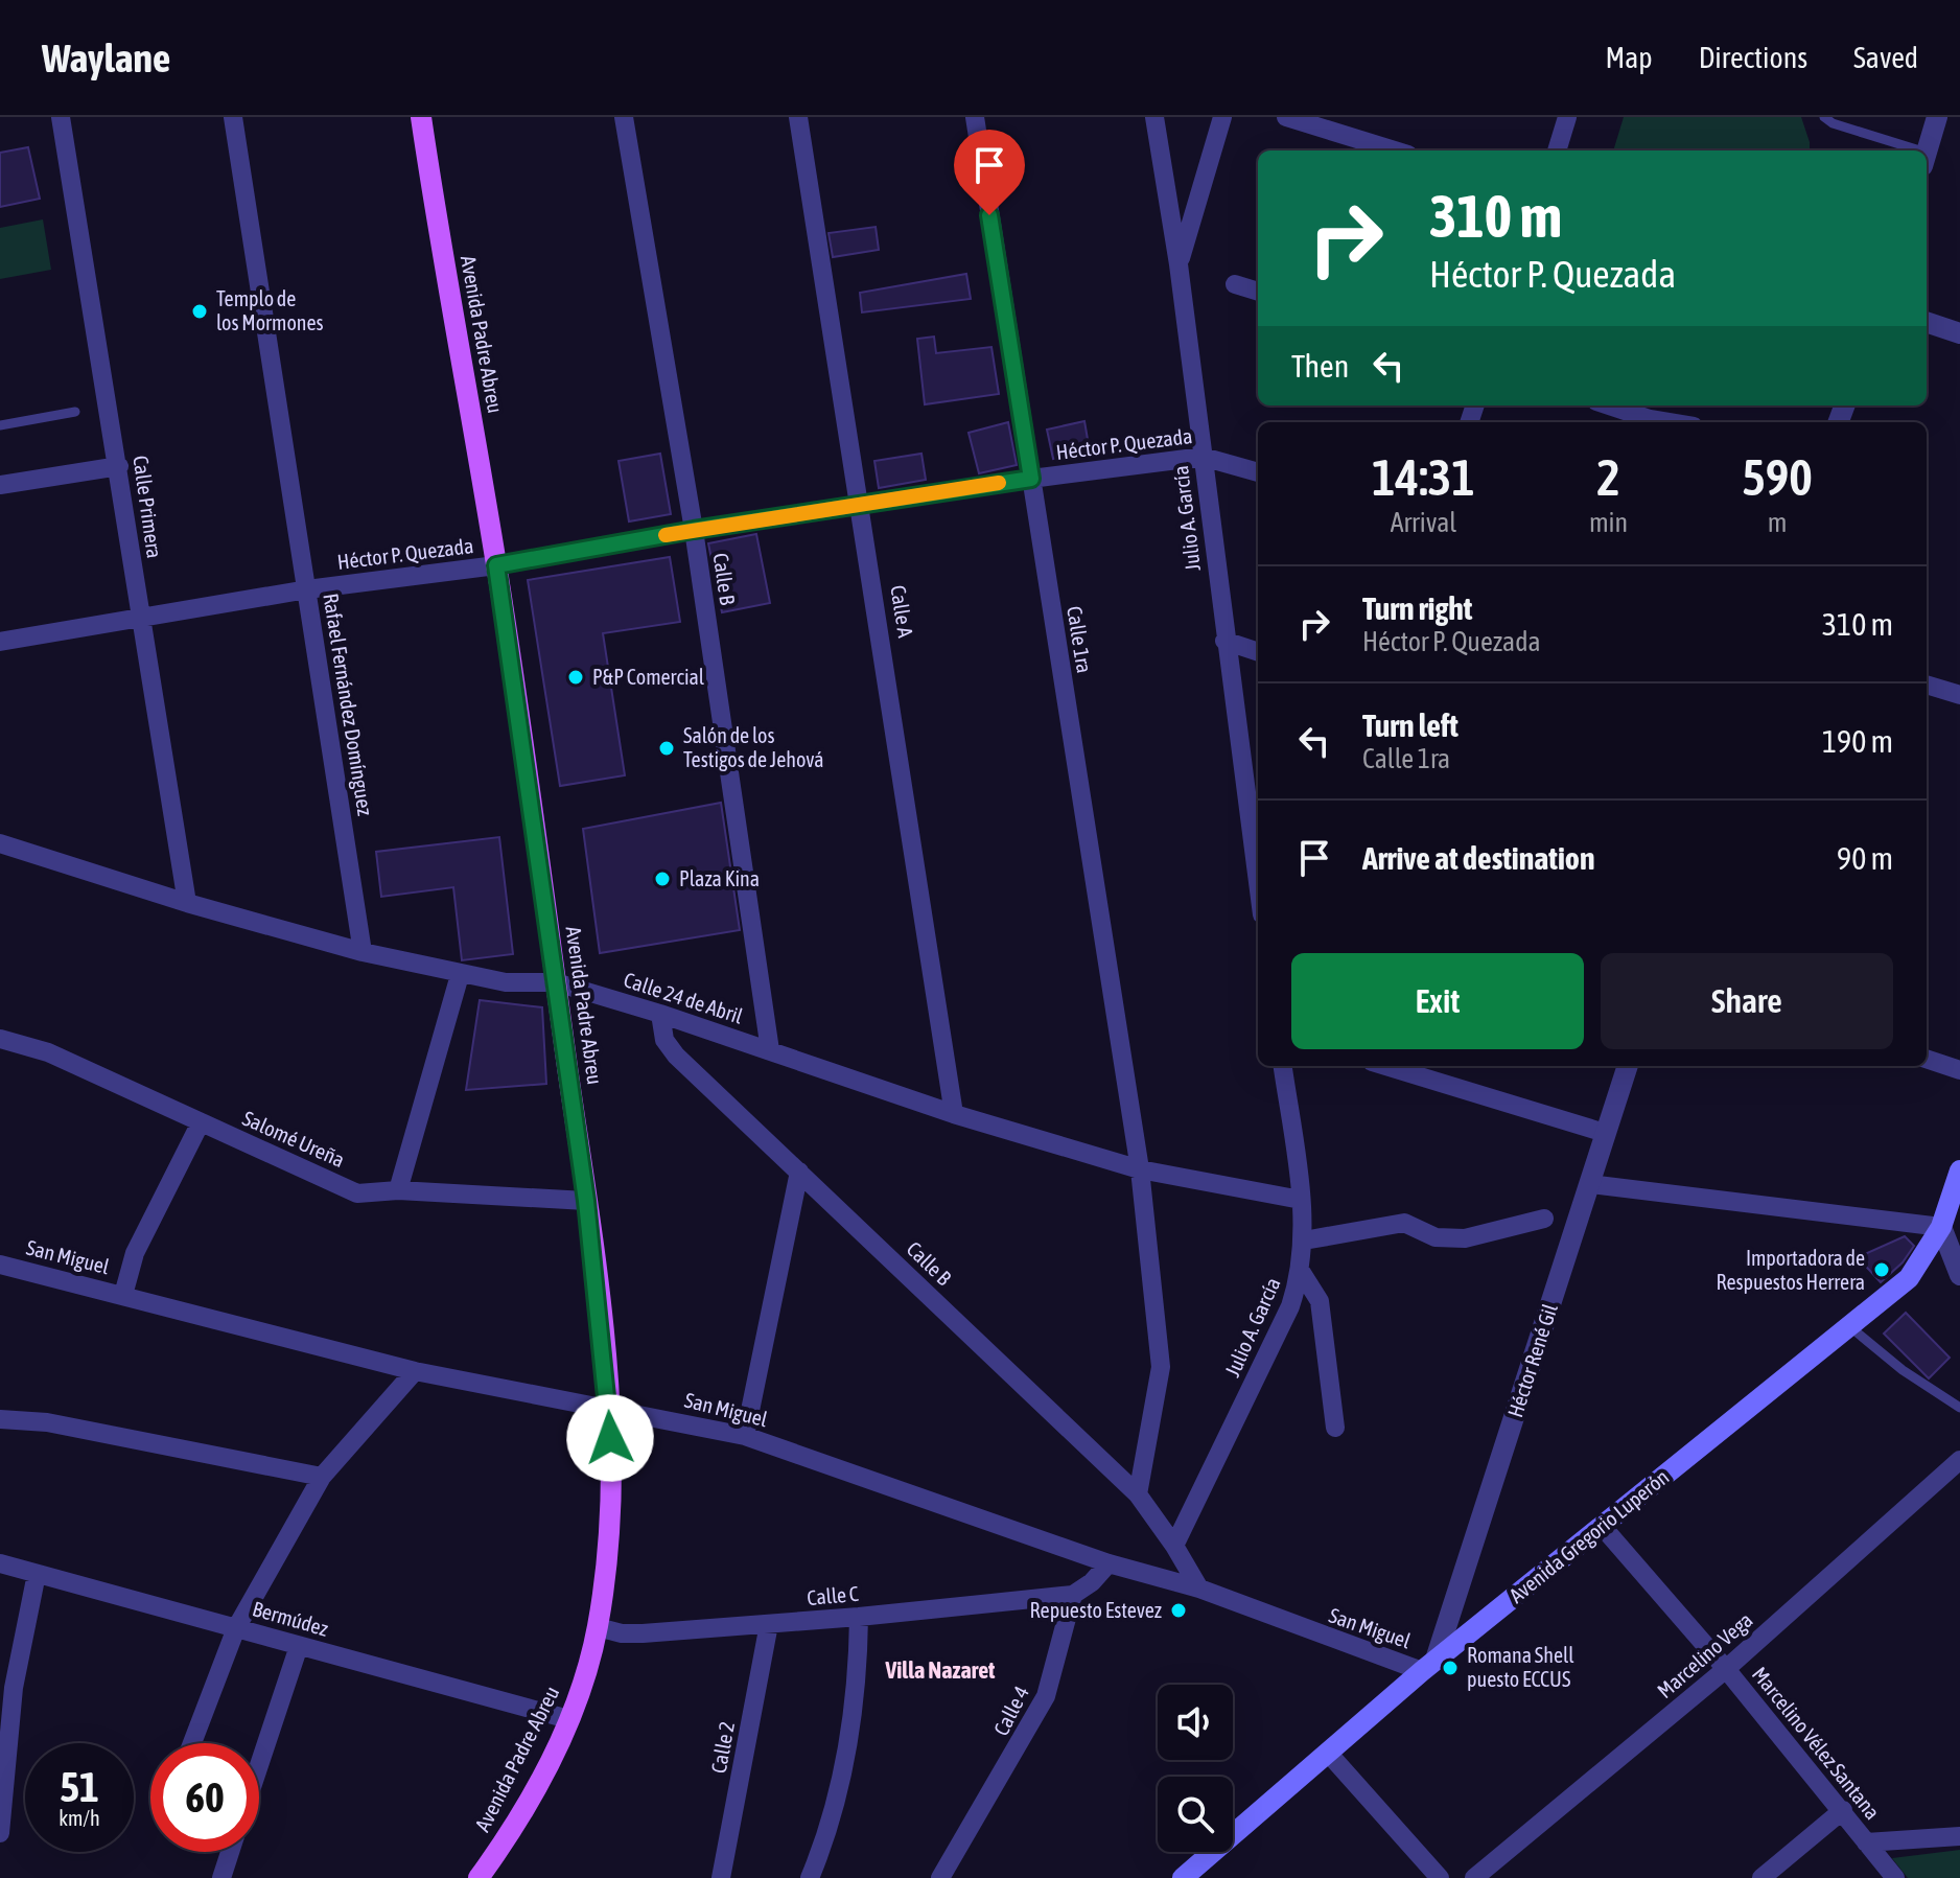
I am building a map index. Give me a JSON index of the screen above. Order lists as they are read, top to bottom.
{
  "streets": {
    "main road": ["Avenida Padre Abreu", "Avenida Gregorio Luperón"],
    "street": [
      "Héctor P. Quezada",
      "Calle Primera",
      "Julio A. García",
      "Calle B",
      "Calle A",
      "Calle 1ra",
      "Rafael Fernández Domínguez",
      "Calle 24 de Abril",
      "Salomé Ureña",
      "San Miguel",
      "Héctor René Gil",
      "Calle C",
      "Bermúdez",
      "Marcelino Vega",
      "Calle 4",
      "Marcelino Vélez Santana",
      "Calle 2"
    ]
  },
  "crossings": [
    ["Avenida Padre Abreu", "Héctor P. Quezada"],
    ["Avenida Padre Abreu", "Calle 24 de Abril"],
    ["Avenida Padre Abreu", "Salomé Ureña"],
    ["Avenida Padre Abreu", "San Miguel"],
    ["Avenida Padre Abreu", "Calle C"],
    ["Avenida Padre Abreu", "Bermúdez"],
    ["Héctor P. Quezada", "Calle Primera"],
    ["Héctor P. Quezada", "Julio A. García"],
    ["Héctor P. Quezada", "Calle B"],
    ["Héctor P. Quezada", "Calle A"],
    ["Héctor P. Quezada", "Calle 1ra"],
    ["Héctor P. Quezada", "Rafael Fernández Domínguez"],
    ["Calle Primera", "Calle 24 de Abril"],
    ["Julio A. García", "Calle B"],
    ["Julio A. García", "Calle 24 de Abril"],
    ["Calle B", "Calle 1ra"],
    ["Calle B", "Calle 24 de Abril"],
    ["Calle A", "Calle 24 de Abril"],
    ["Calle 1ra", "Calle 24 de Abril"],
    ["Rafael Fernández Domínguez", "Calle 24 de Abril"],
    ["San Miguel", "Héctor René Gil"],
    ["San Miguel", "Avenida Gregorio Luperón"],
    ["Héctor René Gil", "Avenida Gregorio Luperón"],
    ["Avenida Gregorio Luperón", "Marcelino Vélez Santana"],
    ["Calle C", "Calle 4"],
    ["Calle C", "Calle 2"],
    ["Marcelino Vega", "Marcelino Vélez Santana"]
  ],
  "districts": ["Villa Nazaret"],
  "places": [
    "Templo de los Mormones",
    "P&P Comercial",
    "Salón de los Testigos de Jehová",
    "Plaza Kina",
    "Importadora de Respuestos Herrera",
    "Repuesto Estevez",
    "Romana Shell puesto ECCUS"
  ],
  "page": {
    "header": "Waylane",
    "nav": ["Map", "Directions", "Saved"],
    "turn": ["310 m", "Héctor P. Quezada"],
    "then": "Then",
    "eta": [
      "14:31",
      "Arrival",
      "2",
      "min",
      "590",
      "m"
    ],
    "list": [
      {
        "name": "Turn right",
        "note": "Héctor P. Quezada",
        "value": "310 m"
      },
      {
        "name": "Turn left",
        "note": "Calle 1ra",
        "value": "190 m"
      },
      {
        "name": "Arrive at destination",
        "value": "90 m"
      }
    ],
    "buttons": ["Exit", "Share"],
    "speed": "51 km/h",
    "limit": "60"
  }
}
